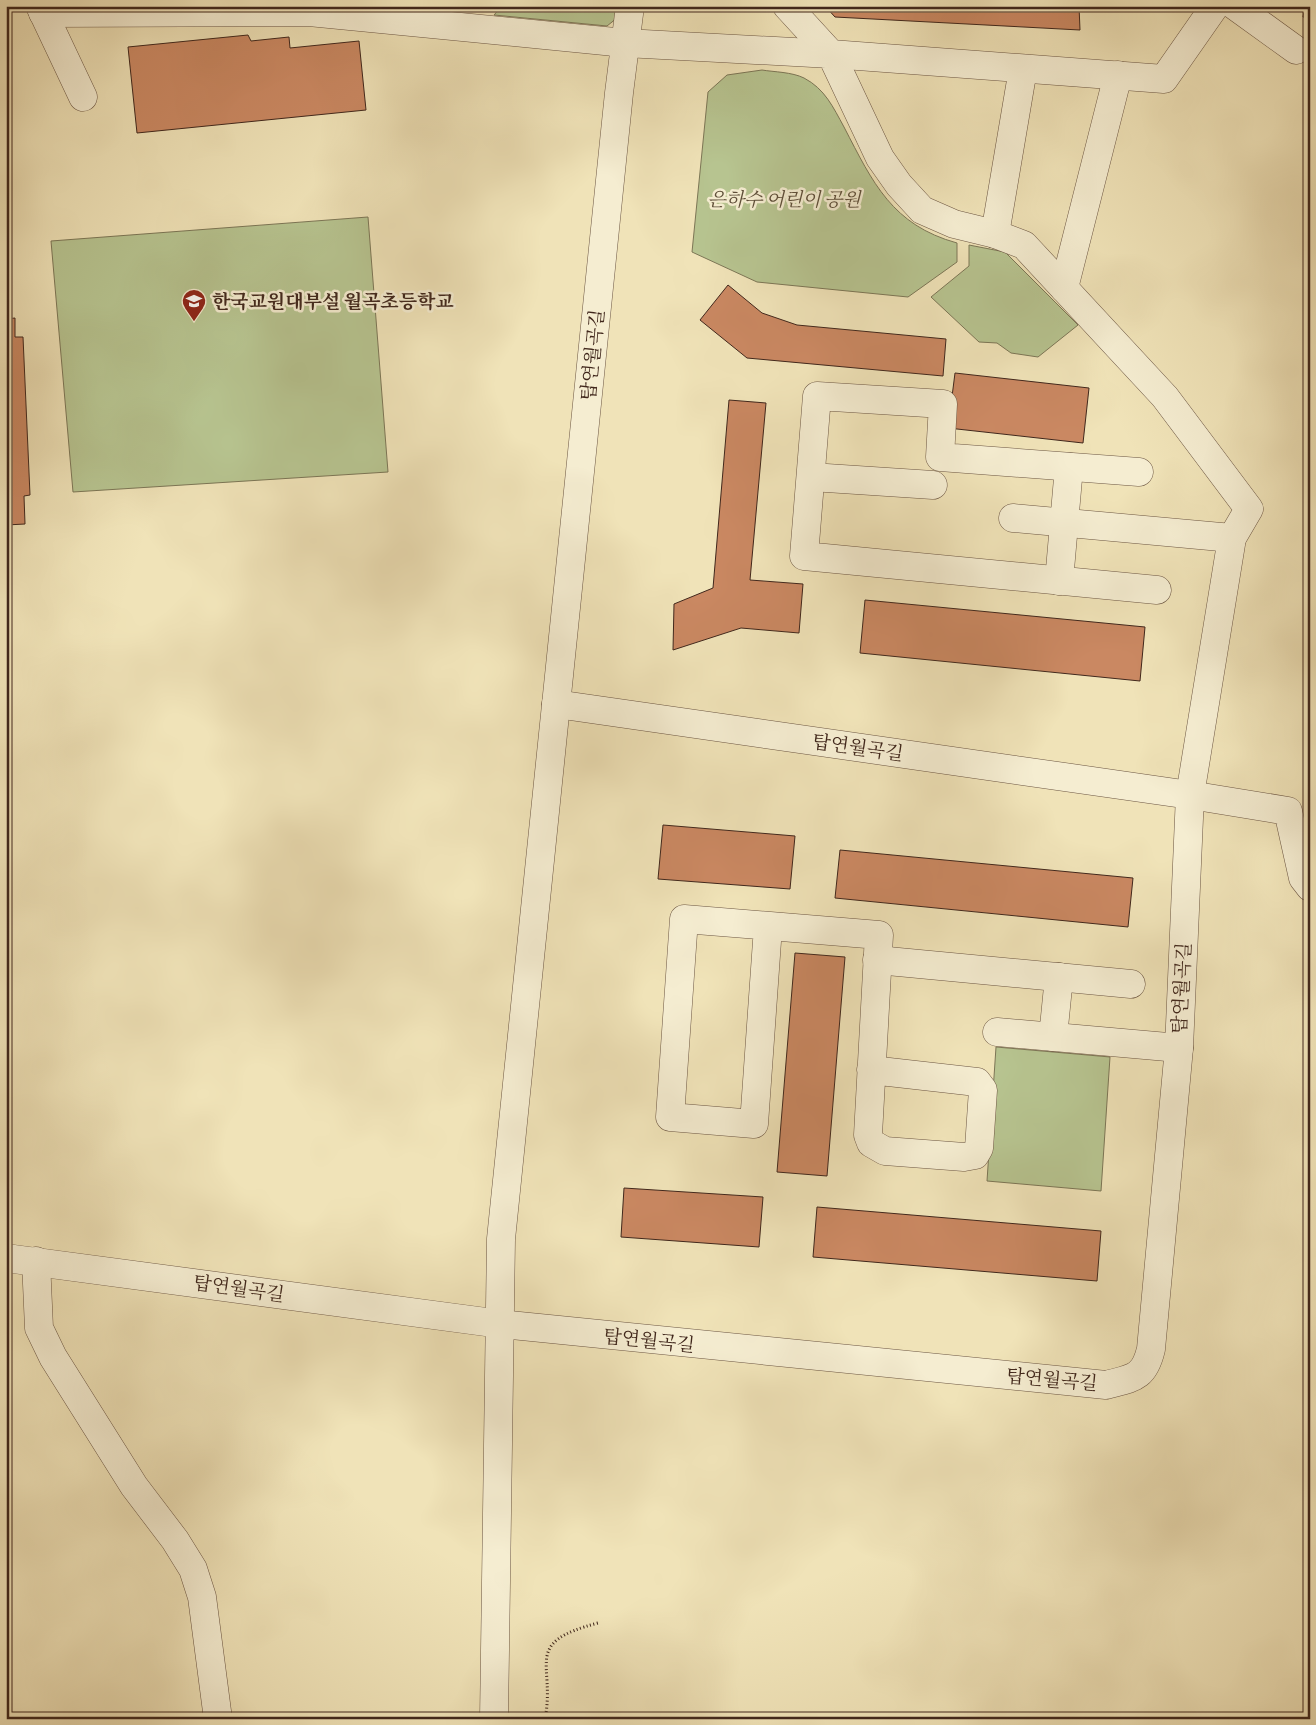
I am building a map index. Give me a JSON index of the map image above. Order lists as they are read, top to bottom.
{
  "streets": {
    "street": ["탑연월곡길"]
  },
  "parks": ["은하수 어린이 공원"],
  "places": {
    "school or university": ["한국교원대부설 월곡초등학교"]
  }
}
